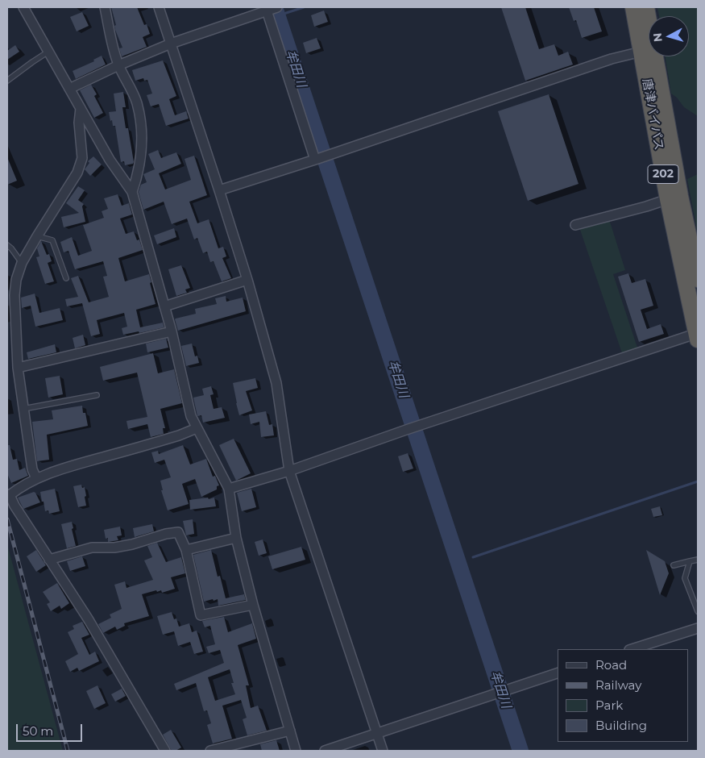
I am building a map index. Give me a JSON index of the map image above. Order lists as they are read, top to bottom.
{
  "streets": {
    "highway": ["唐津バイパス", "202"]
  },
  "water": ["牟田川"],
  "legend": [
    "Road",
    "Railway",
    "Park",
    "Building"
  ],
  "scale_bar": "50 m",
  "north": "left"
}
